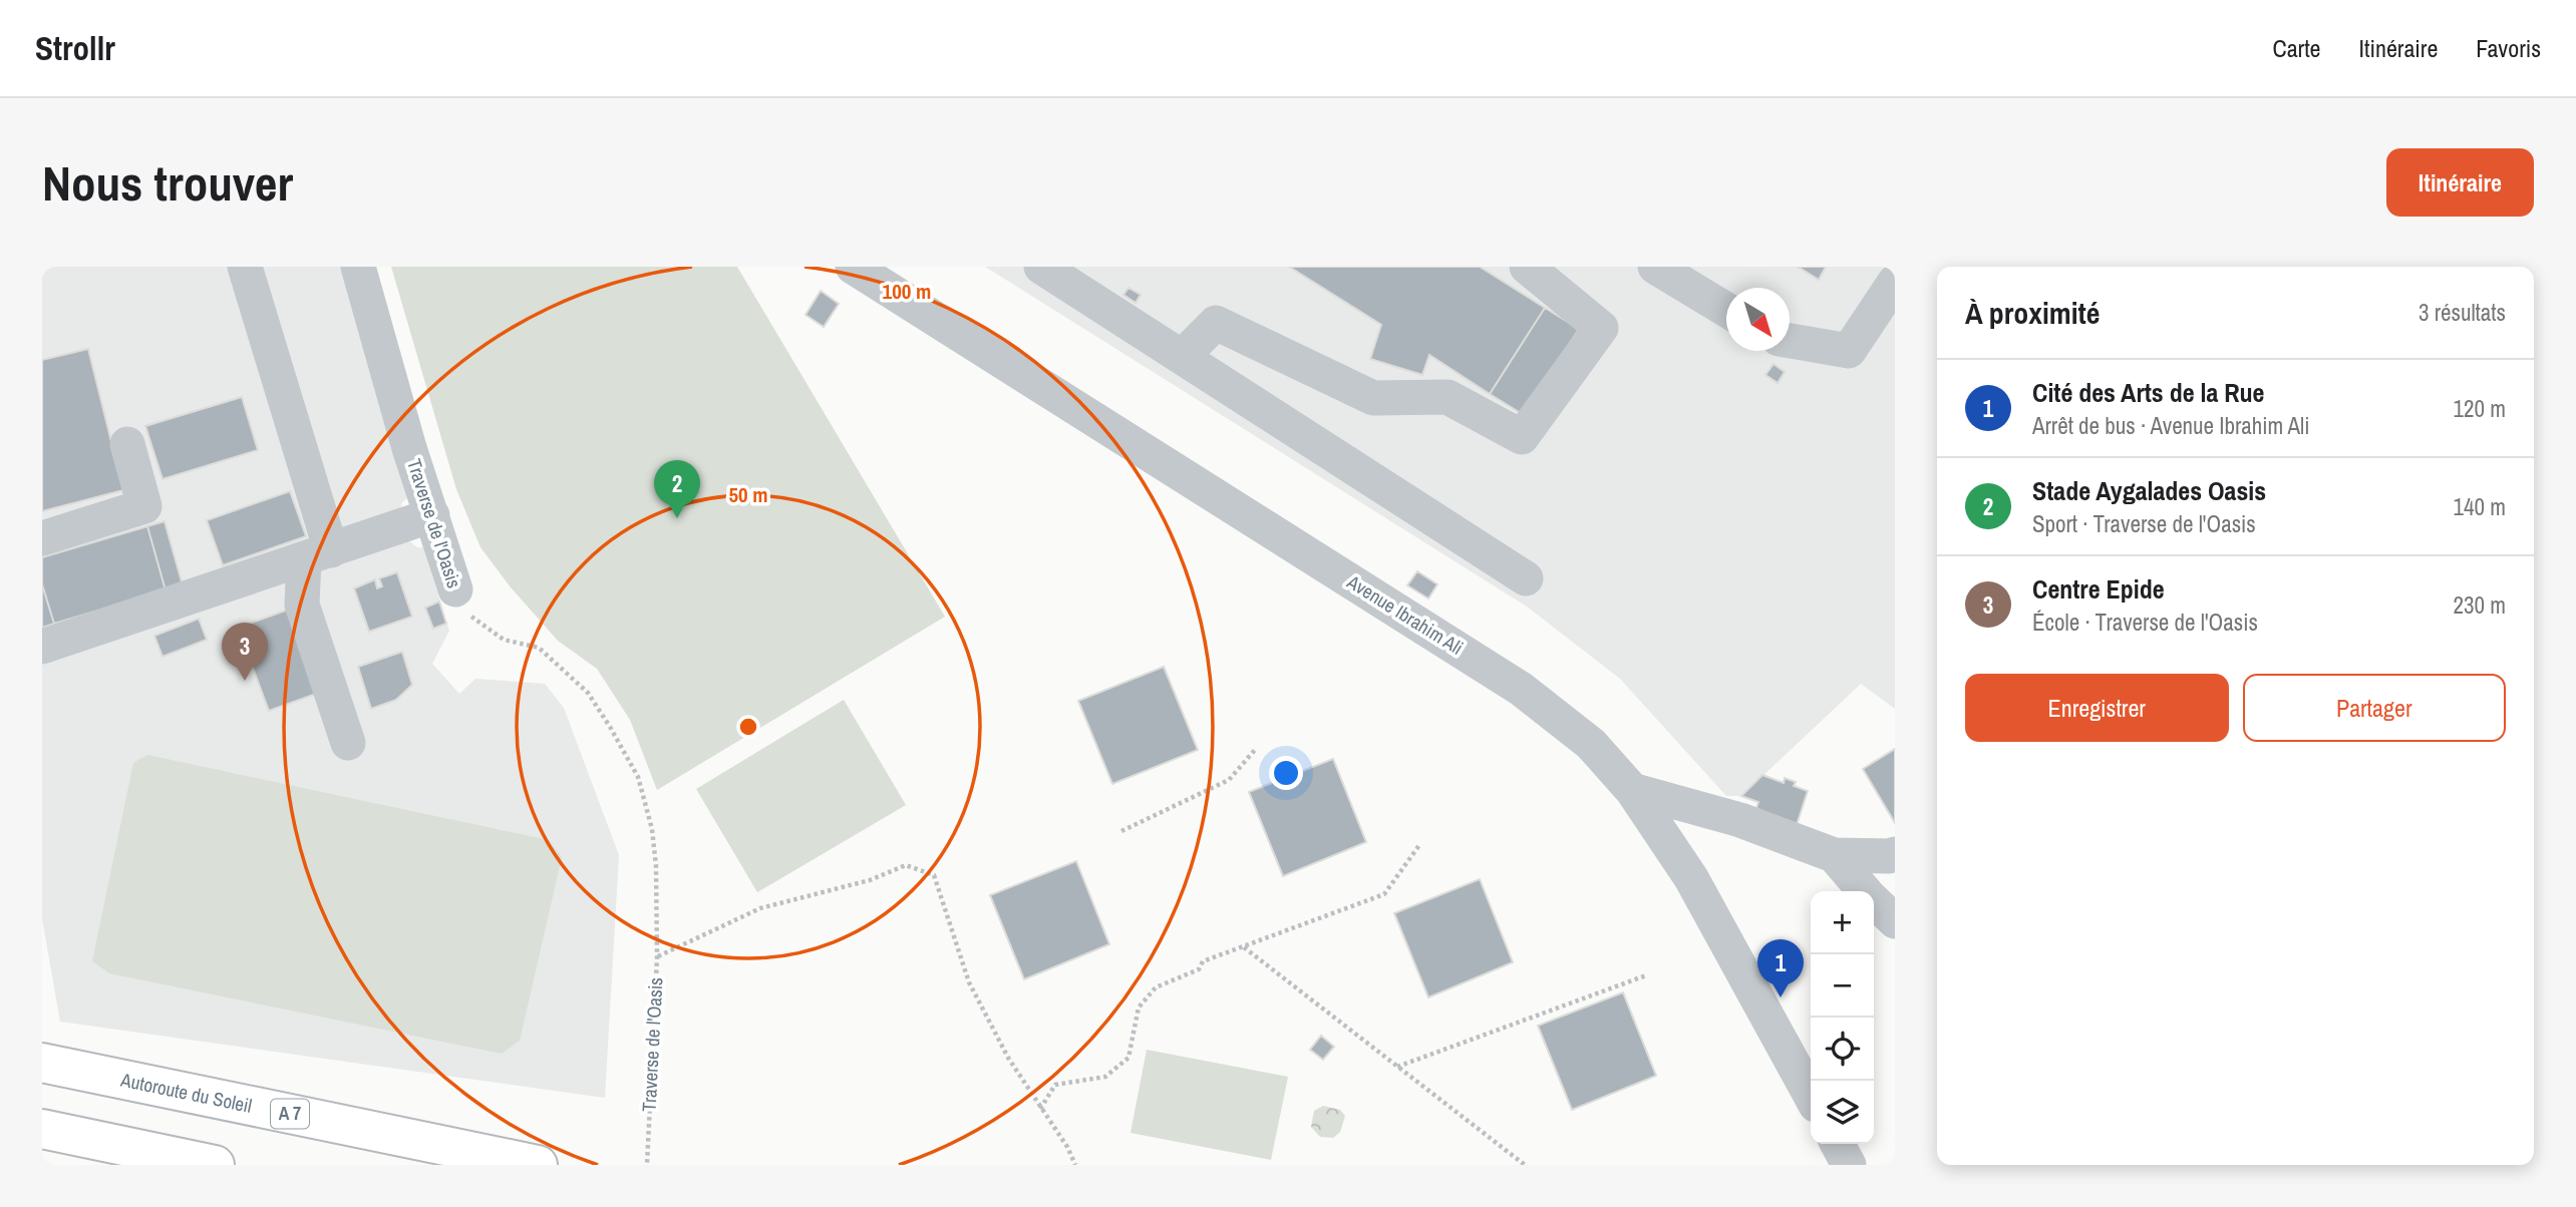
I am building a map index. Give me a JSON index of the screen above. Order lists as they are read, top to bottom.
{
  "streets": {
    "highway": ["Autoroute du Soleil", "A 7"],
    "street": ["Traverse de l'Oasis", "Avenue Ibrahim Ali"]
  },
  "north": "bottom right",
  "page": {
    "header": "Strollr",
    "nav": ["Carte", "Itinéraire", "Favoris"],
    "buttons": [
      "Itinéraire",
      ["Enregistrer", "Partager"]
    ],
    "title": "Nous trouver",
    "heading": ["À proximité", "3 résultats"],
    "list": [
      {
        "mark": "1",
        "name": "Cité des Arts de la Rue",
        "note": "Arrêt de bus · Avenue Ibrahim Ali",
        "value": "120 m"
      },
      {
        "mark": "2",
        "name": "Stade Aygalades Oasis",
        "note": "Sport · Traverse de l'Oasis",
        "value": "140 m"
      },
      {
        "mark": "3",
        "name": "Centre Epide",
        "note": "École · Traverse de l'Oasis",
        "value": "230 m"
      }
    ],
    "pins": ["2", "3", "1"],
    "map_buttons": ["+", "−"]
  },
  "rings": ["100 m", "50 m"]
}
